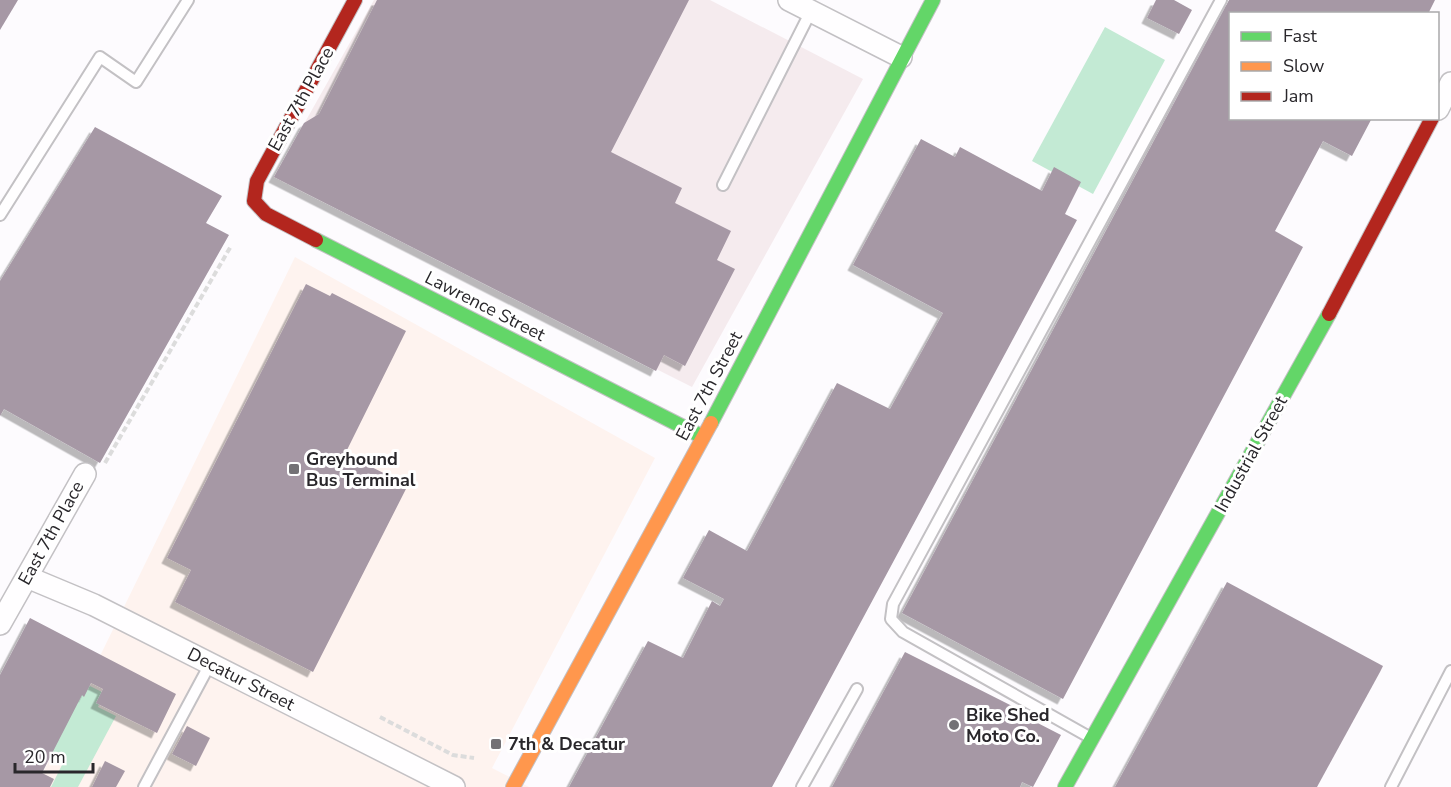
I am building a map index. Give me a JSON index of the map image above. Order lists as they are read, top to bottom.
{
  "streets": {
    "street": [
      "East 7th Place",
      "Lawrence Street",
      "East 7th Street",
      "Industrial Street",
      "Decatur Street"
    ]
  },
  "crossings": [
    ["East 7th Place", "Lawrence Street"],
    ["East 7th Place", "Decatur Street"],
    ["Lawrence Street", "East 7th Street"]
  ],
  "places": {
    "transit": ["Greyhound Bus Terminal", "7th & Decatur"],
    "other": ["Bike Shed Moto Co."]
  },
  "legend": ["Fast", "Slow", "Jam"],
  "scale_bar": "20 m"
}
